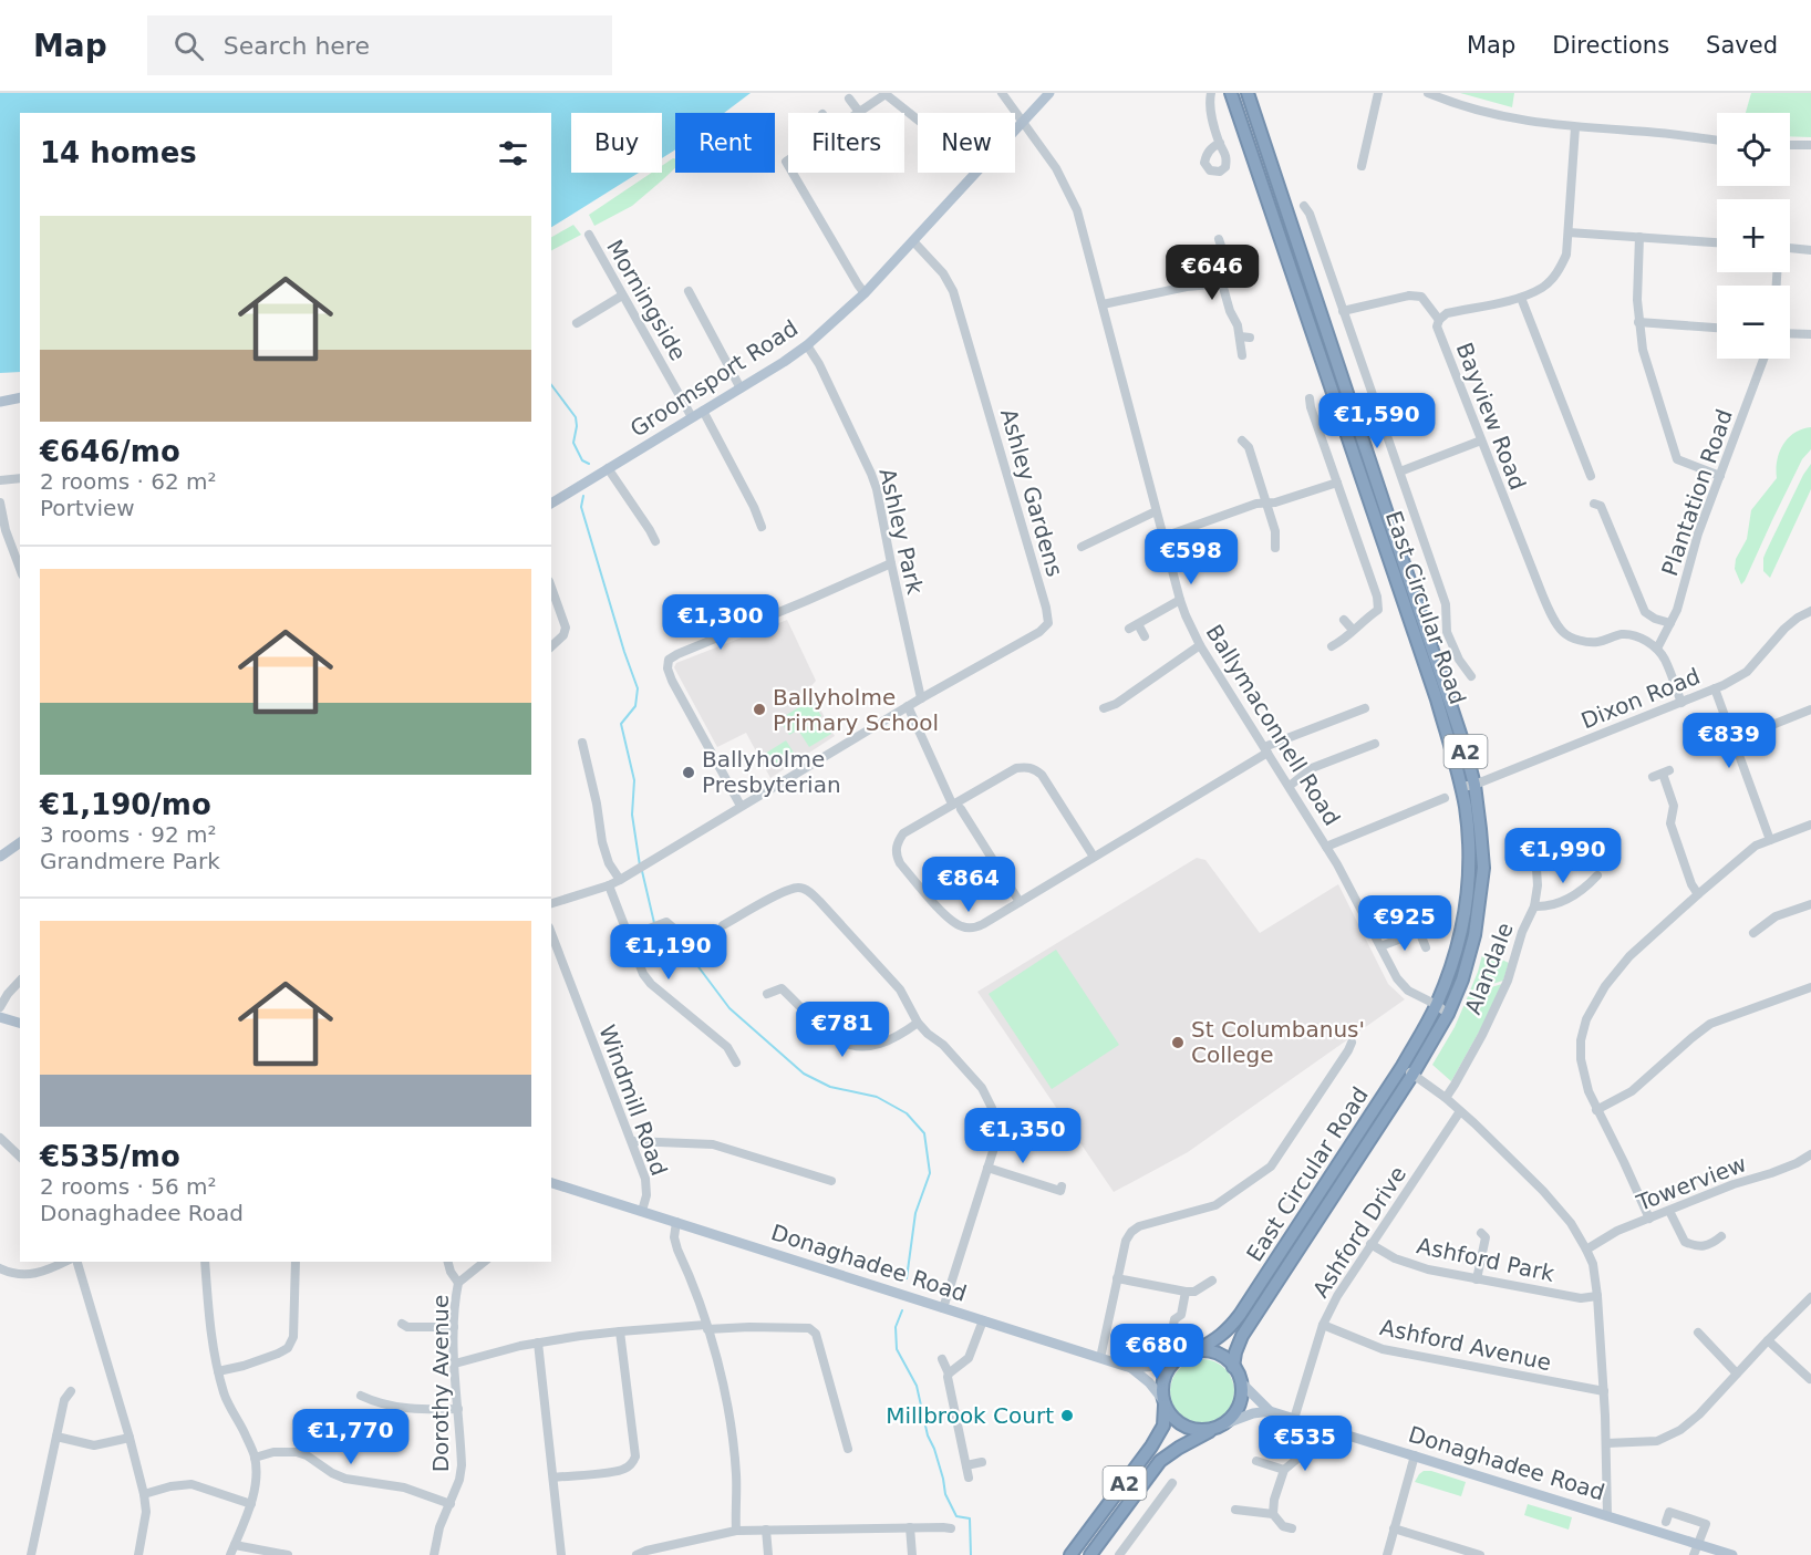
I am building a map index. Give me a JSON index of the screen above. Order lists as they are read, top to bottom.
{
  "streets": {
    "highway": ["East Circular Road", "A2"],
    "main road": ["Groomsport Road", "Donaghadee Road"],
    "street": [
      "Morningside",
      "Bayview Road",
      "Ashley Gardens",
      "Plantation Road",
      "Ashley Park",
      "Dixon Road",
      "Ballymaconnell Road",
      "Alandale",
      "Windmill Road",
      "Towerview",
      "Ashford Drive",
      "Ashford Park",
      "Ashford Avenue",
      "Dorothy Avenue"
    ]
  },
  "crossings": [
    ["Morningside", "Groomsport Road"],
    ["Groomsport Road", "Ashley Gardens"],
    ["Groomsport Road", "Ashley Park"],
    ["Groomsport Road", "Ballymaconnell Road"],
    ["Bayview Road", "Plantation Road"],
    ["Ashley Gardens", "Ashley Park"],
    ["East Circular Road", "Dixon Road"],
    ["East Circular Road", "Ballymaconnell Road"],
    ["East Circular Road", "A2"],
    ["East Circular Road", "Donaghadee Road"],
    ["A2", "Donaghadee Road"],
    ["Windmill Road", "Donaghadee Road"],
    ["Ashford Drive", "Ashford Park"],
    ["Ashford Drive", "Donaghadee Road"],
    ["Ashford Drive", "Ashford Avenue"]
  ],
  "places": [
    "Ballyholme Primary School",
    "Ballyholme Presbyterian",
    "St Columbanus' College",
    "Millbrook Court"
  ],
  "page": {
    "header": "Map",
    "search": "Search here",
    "nav": ["Map", "Directions", "Saved"],
    "map_buttons": ["+", "−"],
    "chip": [
      "Buy",
      "Rent",
      "Filters",
      "New"
    ],
    "heading": "14 homes",
    "list": [
      {
        "name": "€646/mo",
        "note": "2 rooms · 62 m² · Portview"
      },
      {
        "name": "€1,190/mo",
        "note": "3 rooms · 92 m² · Grandmere Park"
      },
      {
        "name": "€535/mo",
        "note": "2 rooms · 56 m² · Donaghadee Road"
      }
    ],
    "price": [
      "€646",
      "€1,590",
      "€598",
      "€1,300",
      "€839",
      "€1,990",
      "€864",
      "€925",
      "€1,190",
      "€781",
      "€1,350",
      "€680",
      "€1,770",
      "€535"
    ]
  }
}
